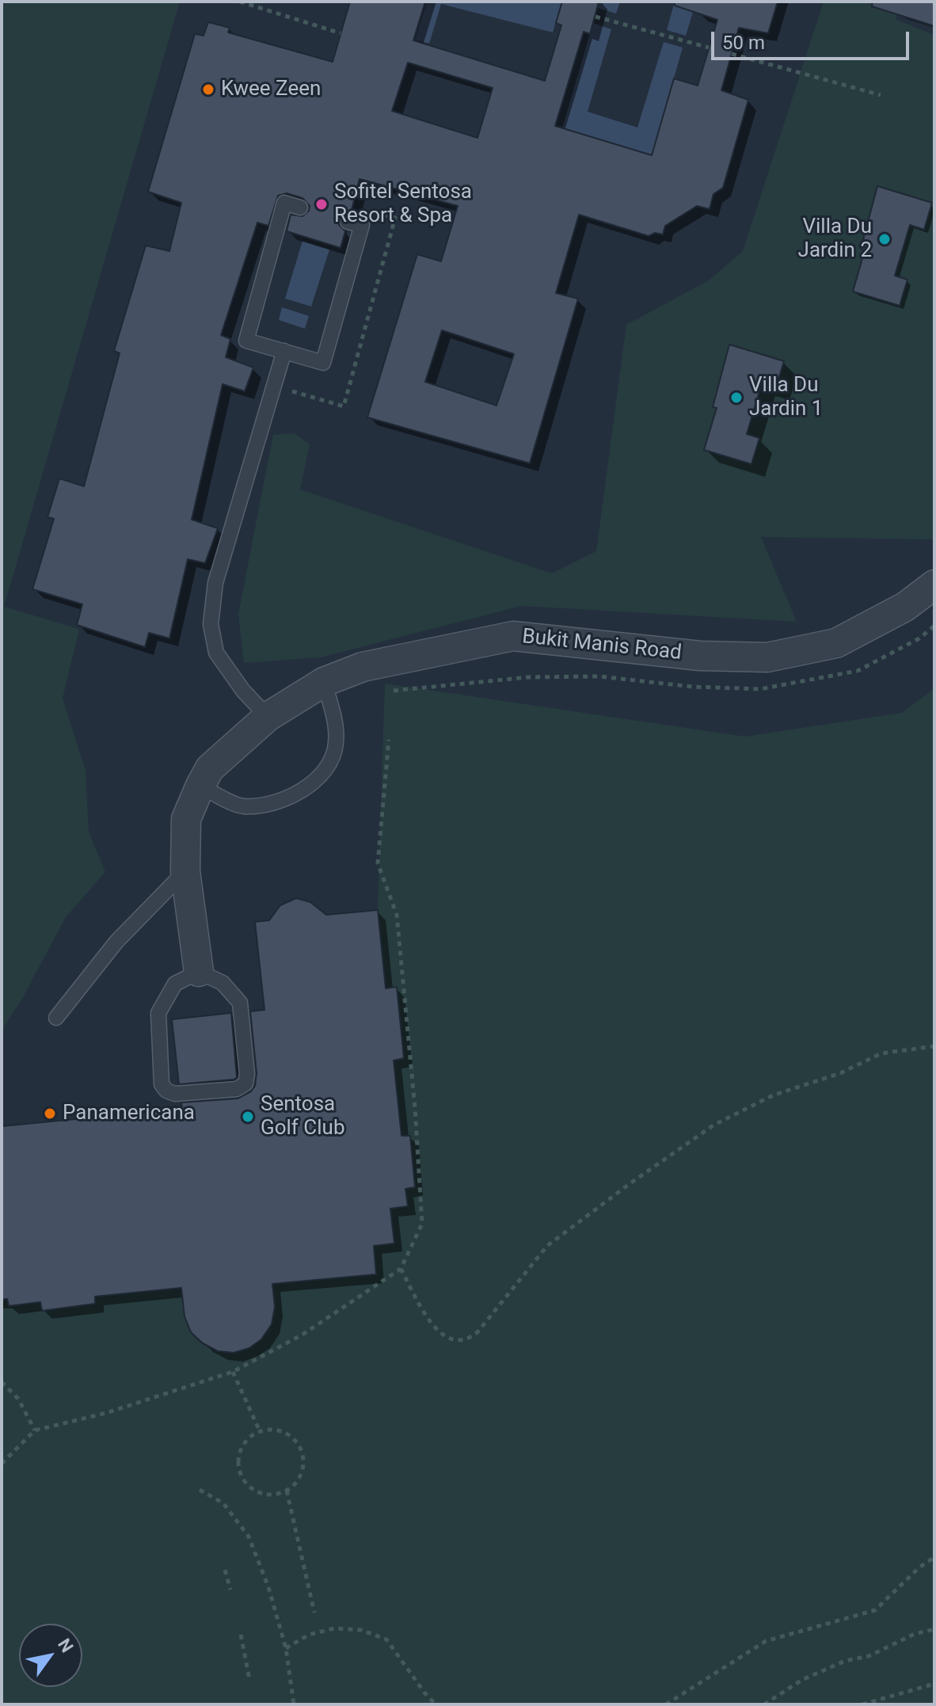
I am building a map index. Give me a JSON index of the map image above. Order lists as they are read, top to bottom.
{
  "streets": {
    "street": ["Bukit Manis Road"]
  },
  "places": [
    "Kwee Zeen",
    "Sofitel Sentosa Resort & Spa",
    "Villa Du Jardin 2",
    "Villa Du Jardin 1",
    "Panamericana",
    "Sentosa Golf Club"
  ],
  "scale_bar": "50 m",
  "north": "top right"
}
